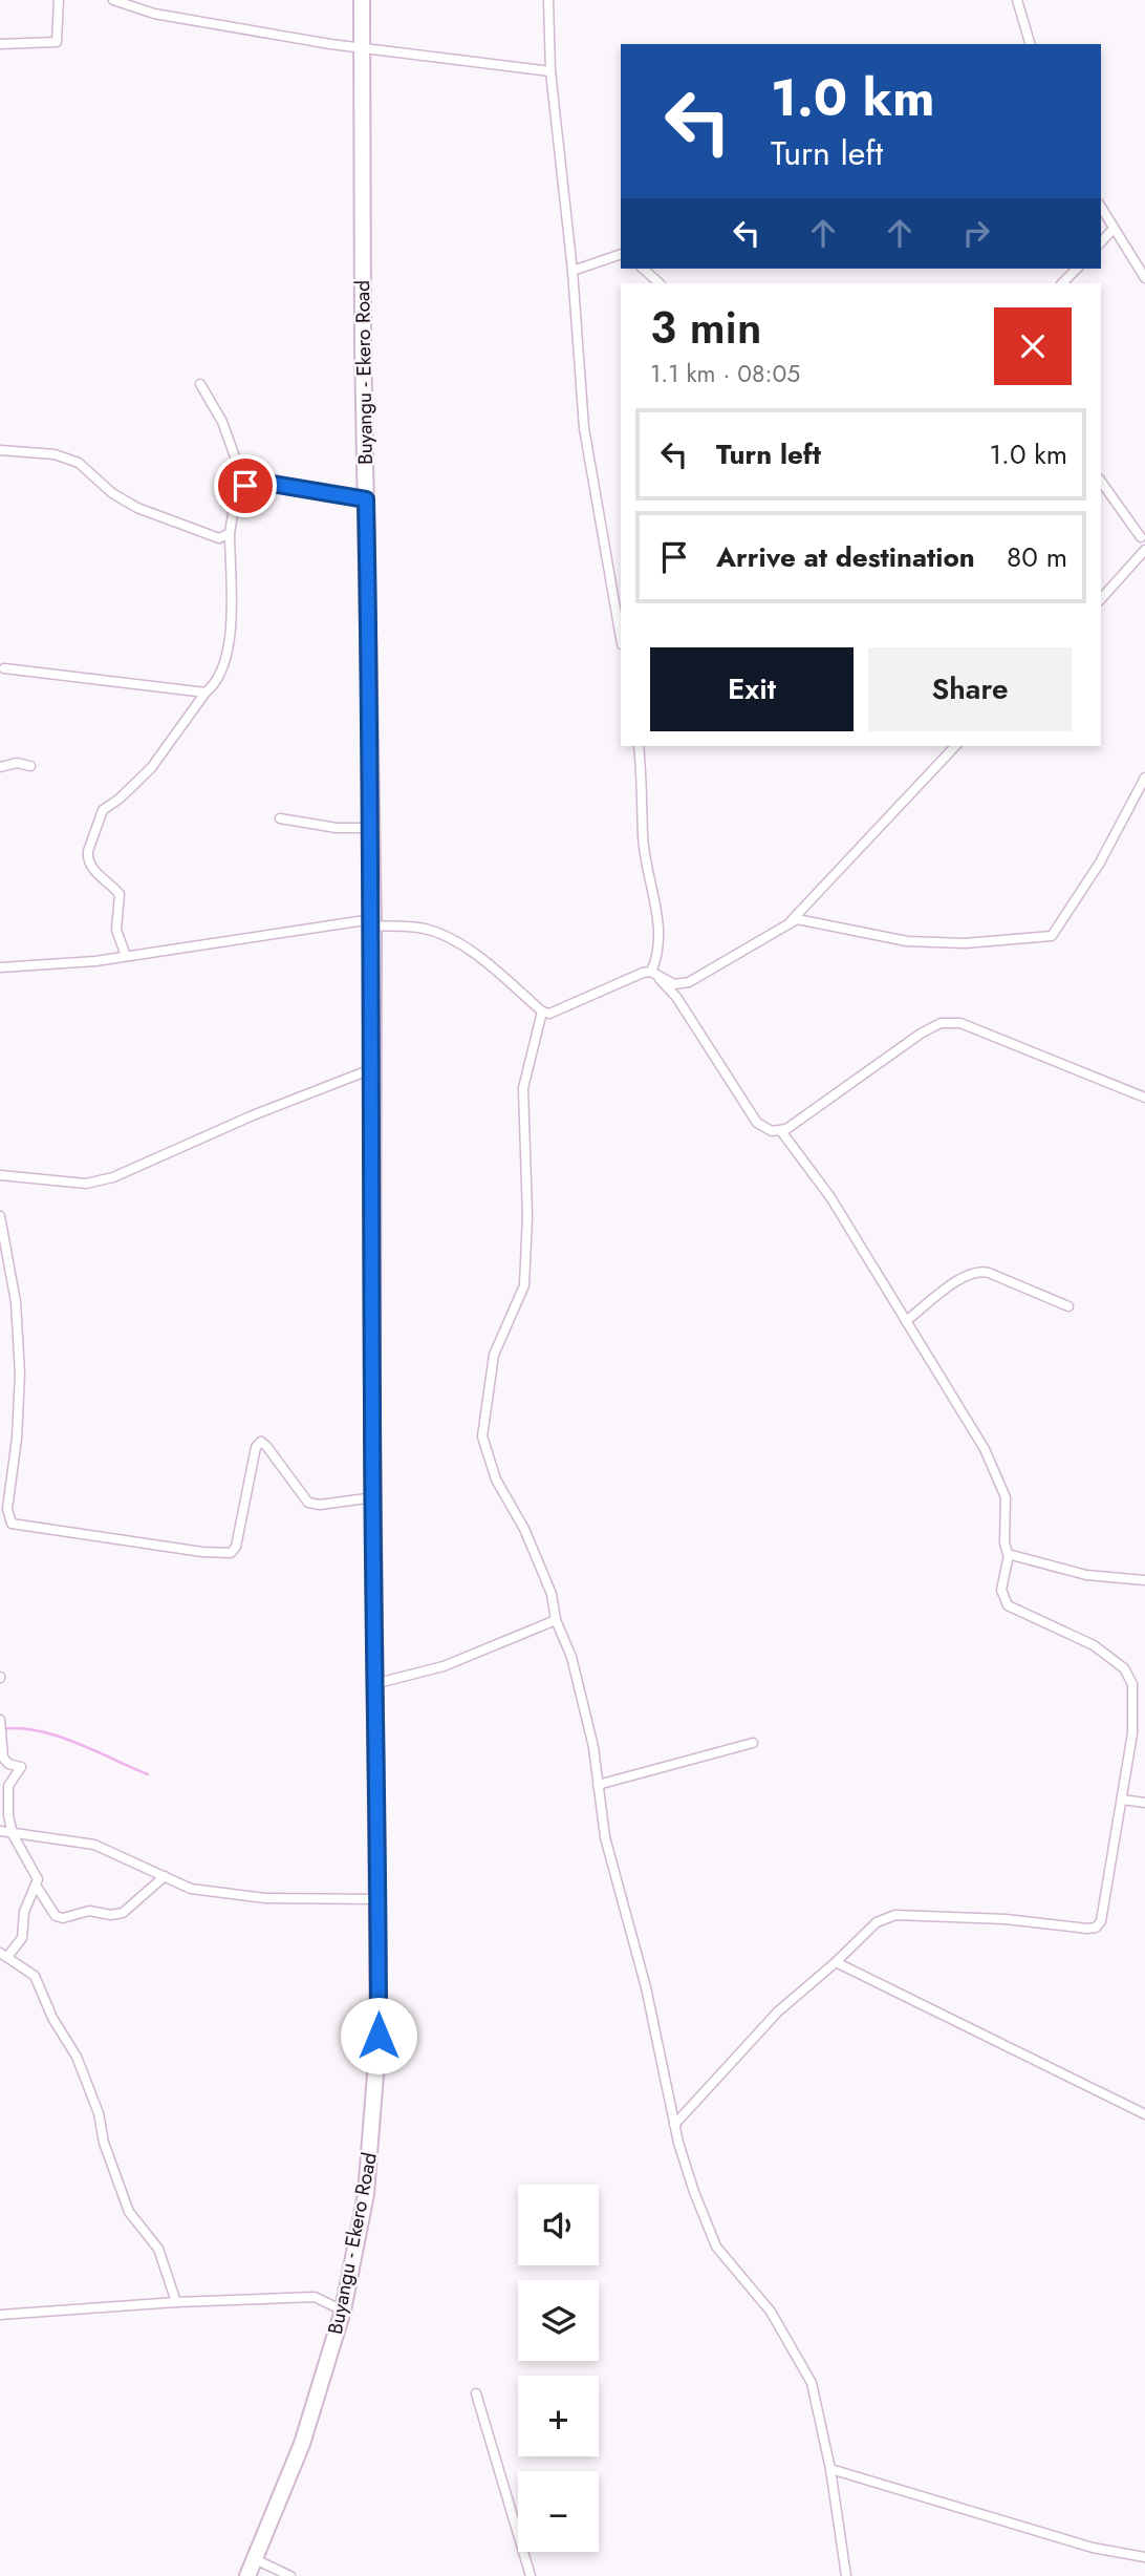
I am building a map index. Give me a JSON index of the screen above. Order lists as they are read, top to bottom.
{
  "streets": {
    "main road": ["Buyangu - Ekero Road"]
  },
  "page": {
    "turn": ["1.0 km", "Turn left"],
    "heading": ["3 min", "1.1 km · 08:05"],
    "list": [
      {
        "name": "Turn left",
        "value": "1.0 km"
      },
      {
        "name": "Arrive at destination",
        "value": "80 m"
      }
    ],
    "buttons": ["Exit", "Share"],
    "map_buttons": ["+", "−"]
  }
}
